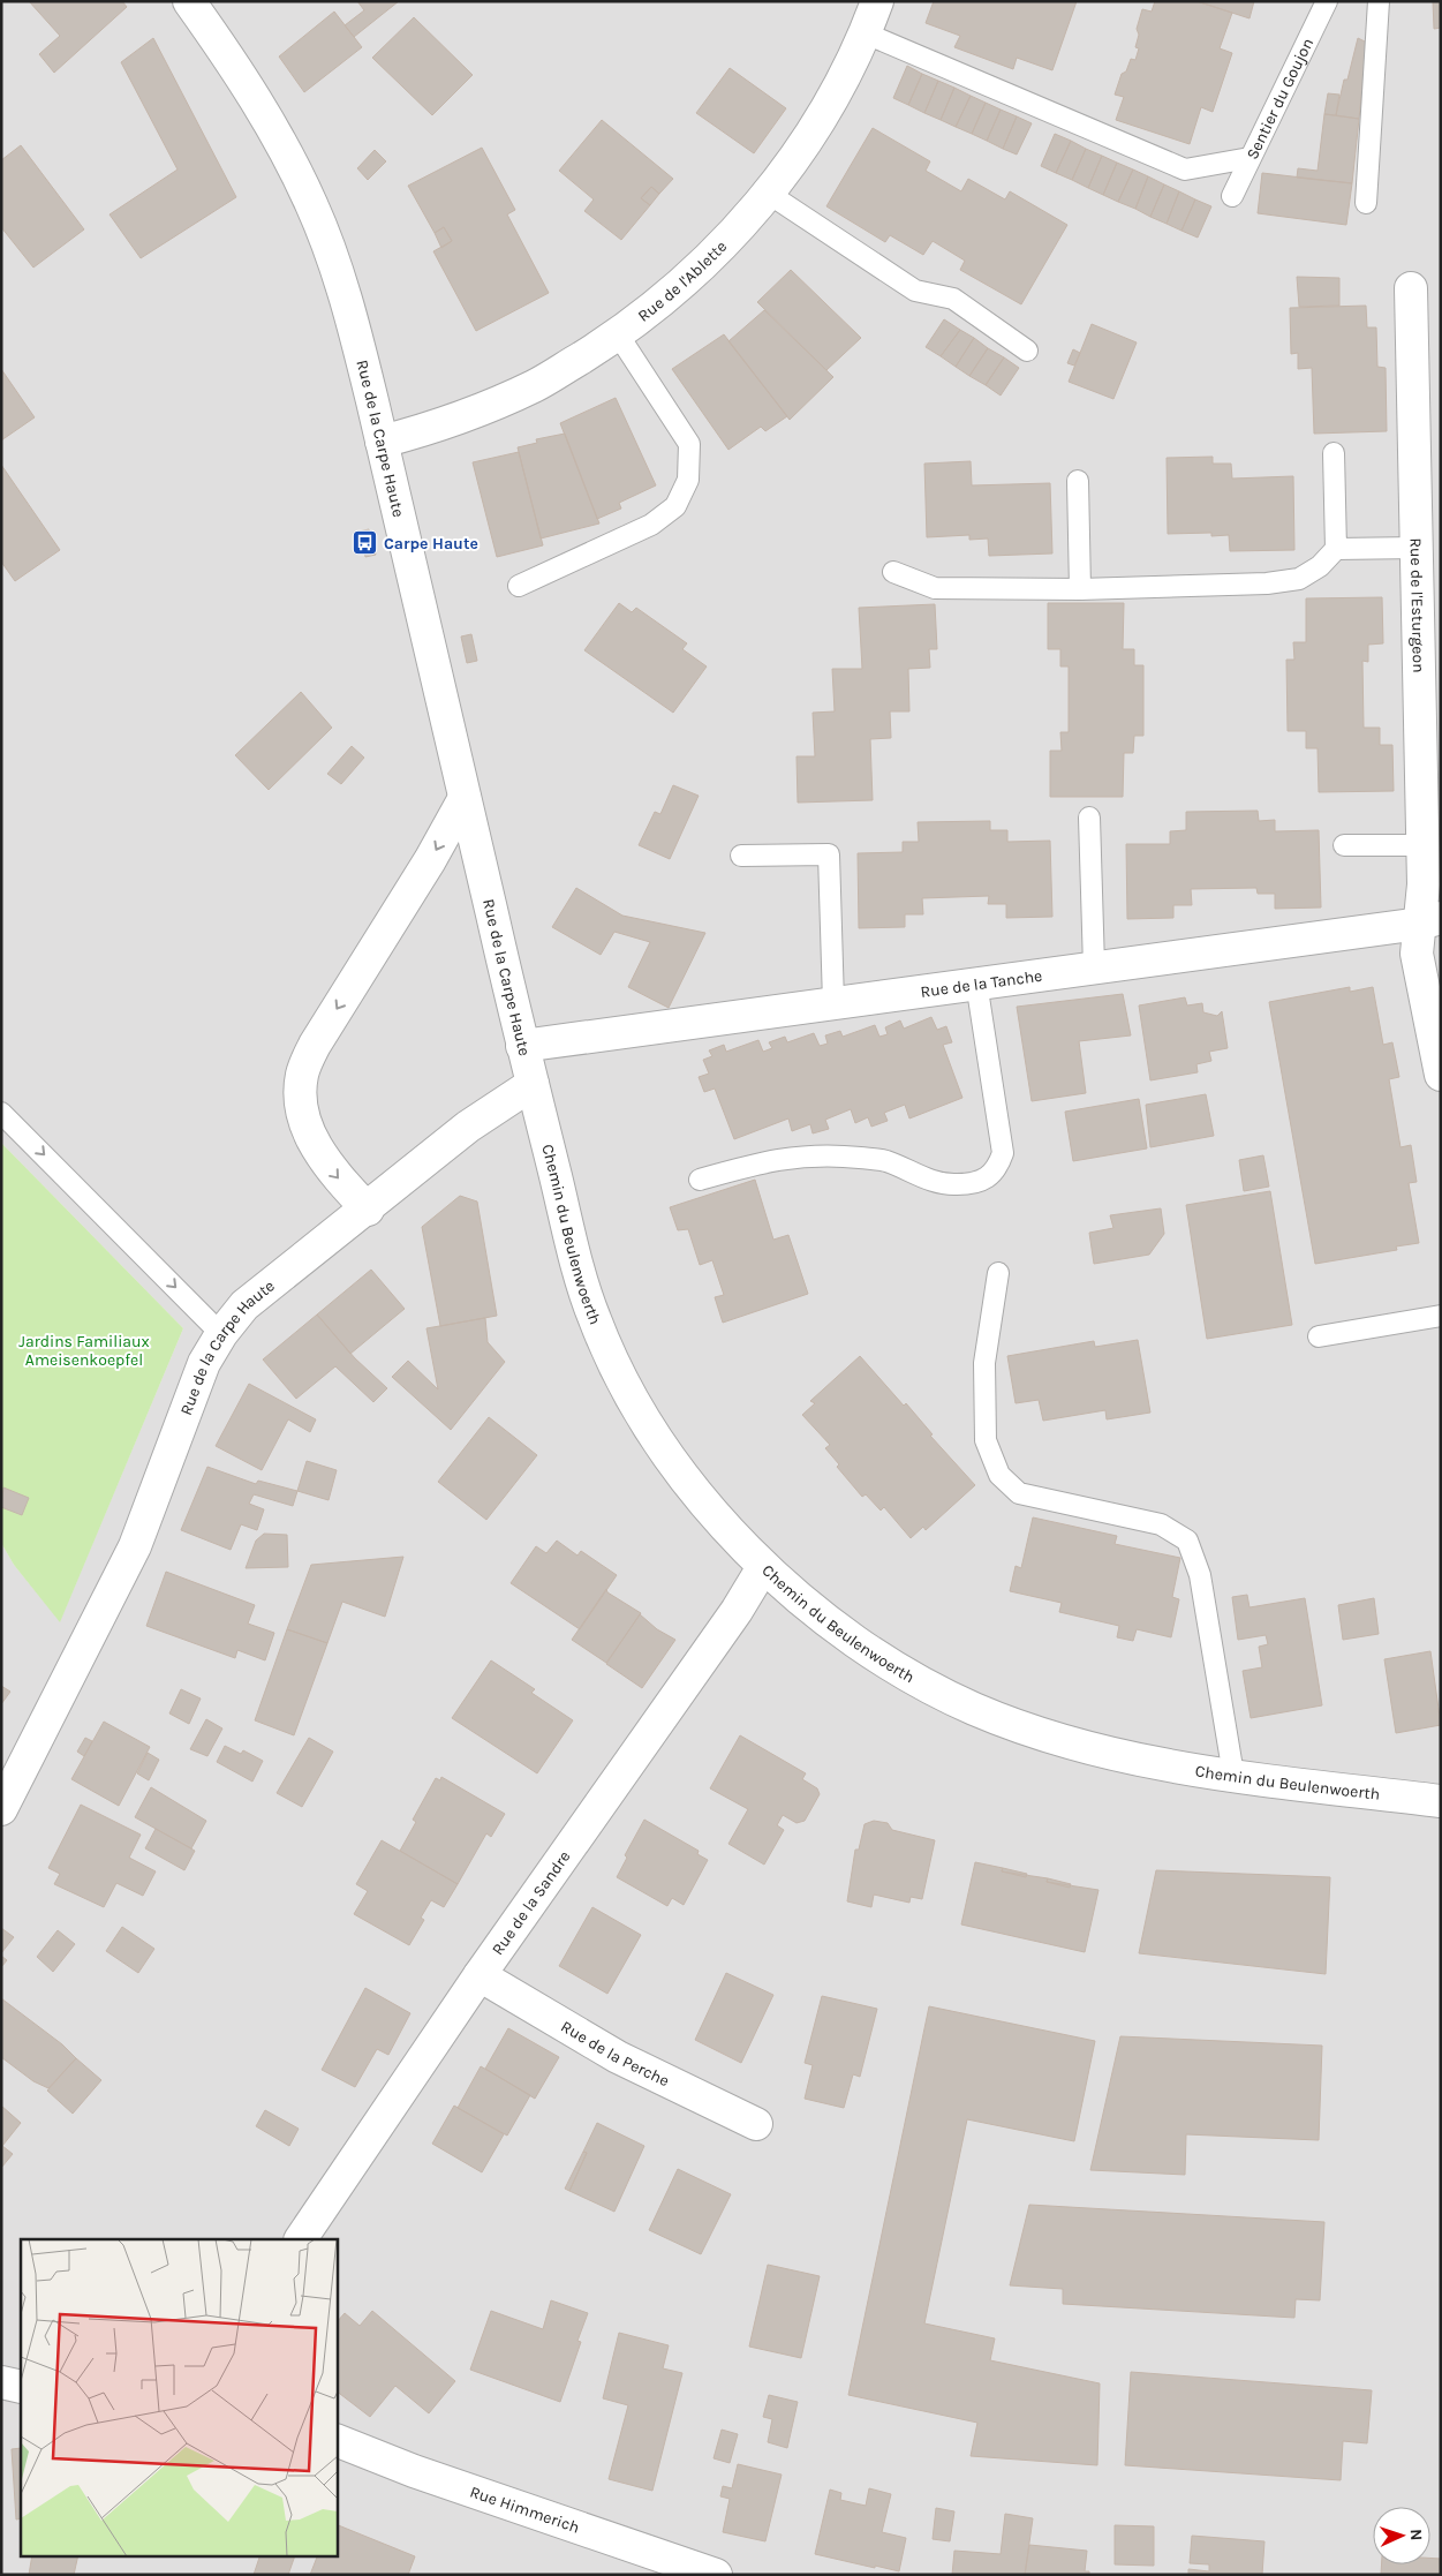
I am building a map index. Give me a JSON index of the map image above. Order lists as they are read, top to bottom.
{
  "streets": {
    "street": [
      "Rue de l'Ablette",
      "Rue de la Carpe Haute",
      "Rue de l'Esturgeon",
      "Rue de la Tanche",
      "Chemin du Beulenwoerth",
      "Rue de la Sandre",
      "Rue de la Perche",
      "Rue Himmerich"
    ],
    "lane": ["Sentier du Goujon"]
  },
  "crossings": [
    ["Rue de l'Ablette", "Rue de la Carpe Haute"],
    ["Rue de la Carpe Haute", "Rue de la Tanche"],
    ["Rue de la Carpe Haute", "Chemin du Beulenwoerth"],
    ["Rue de l'Esturgeon", "Rue de la Tanche"],
    ["Chemin du Beulenwoerth", "Rue de la Sandre"],
    ["Rue de la Sandre", "Rue de la Perche"]
  ],
  "parks": ["Jardins Familiaux Ameisenkoepfel"],
  "places": {
    "bus stop": ["Carpe Haute"]
  },
  "north": "right"
}
